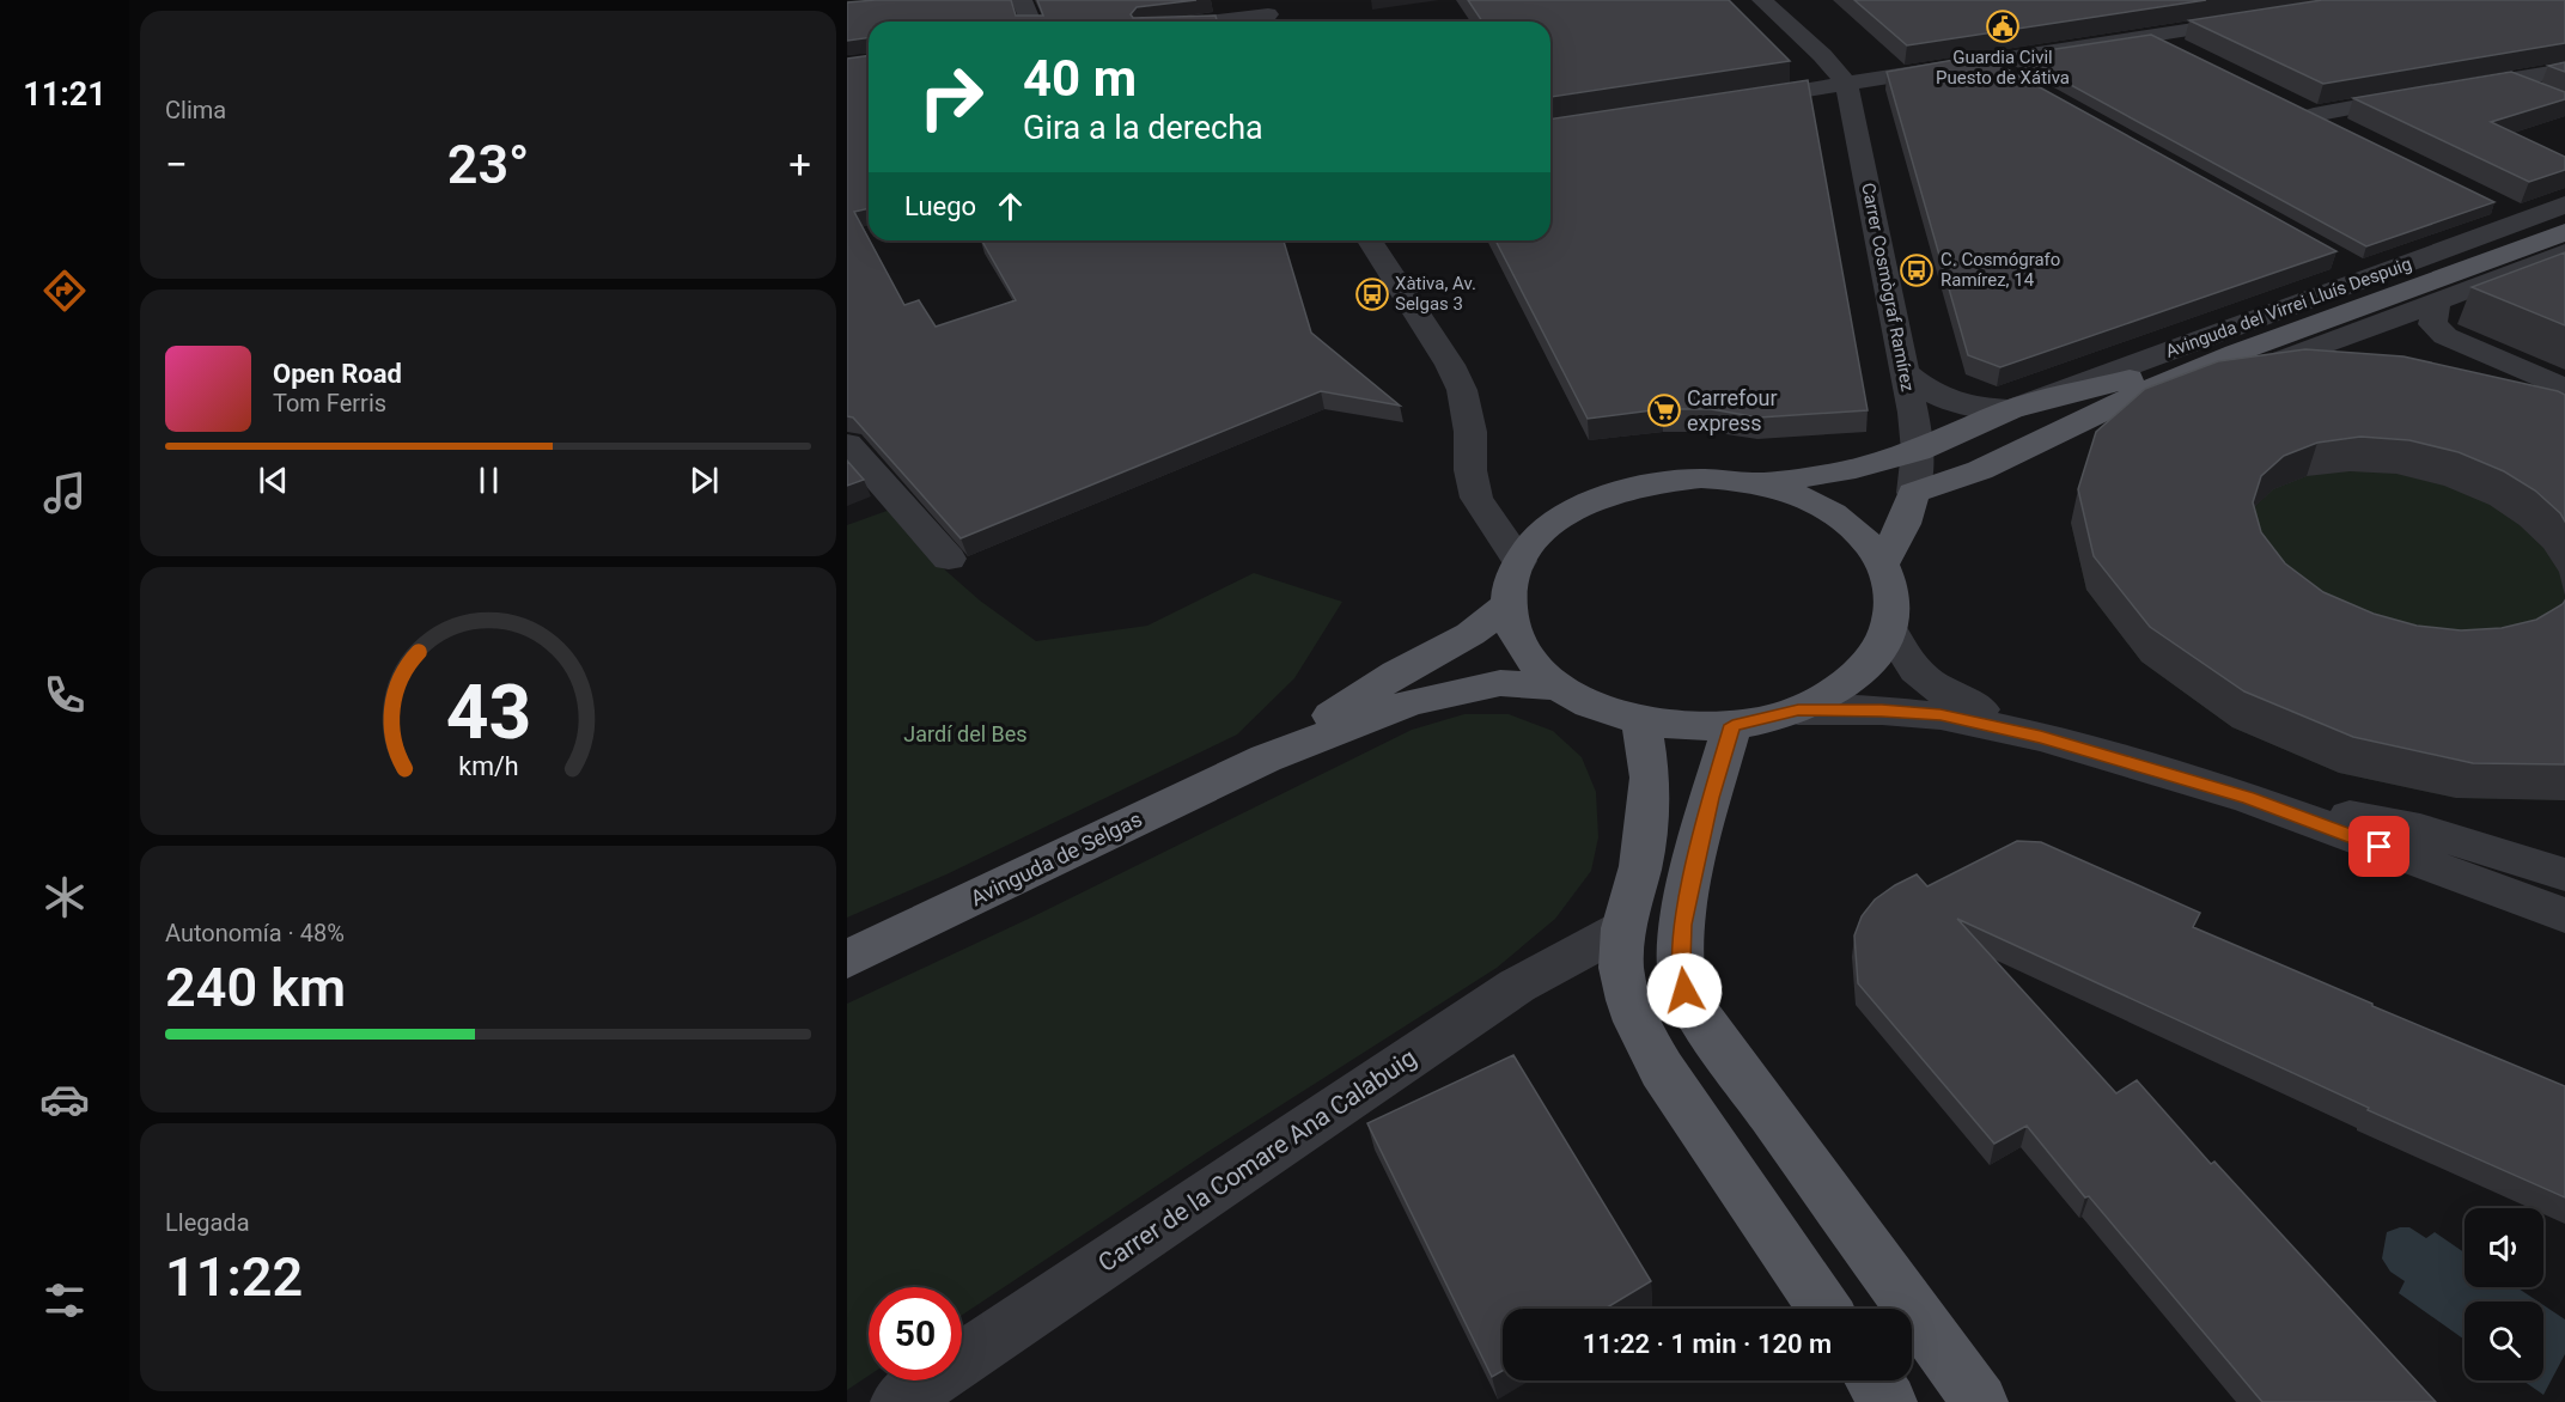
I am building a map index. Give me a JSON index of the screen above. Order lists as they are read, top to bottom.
{
  "streets": {
    "main road": ["Avinguda del Virrei Lluís Despuig", "Avinguda de Selgas"],
    "street": ["Carrer Cosmògraf Ramírez", "Carrer de la Comare Ana Calabuig"]
  },
  "crossings": [
    ["Carrer Cosmògraf Ramírez", "Avinguda del Virrei Lluís Despuig"]
  ],
  "parks": ["Jardí del Bes"],
  "places": {
    "public building": ["Guardia Civil Puesto de Xátiva"],
    "bus stop": ["C. Cosmógrafo Ramírez, 14", "Xàtiva, Av. Selgas 3"],
    "supermarket": ["Carrefour express"]
  },
  "page": {
    "tabs": "11:21",
    "tile": [
      "Clima",
      ["Autonomía · 48%", "240 km"],
      ["Llegada", "11:22"]
    ],
    "turn": ["40 m", "Gira a la derecha"],
    "heat": ["−", "23°", "+"],
    "then": "Luego",
    "song": ["Open Road", "Tom Ferris"],
    "limit": "50",
    "trip": "11:22 · 1 min · 120 m",
    "gauge": ["43", "km/h"]
  }
}
